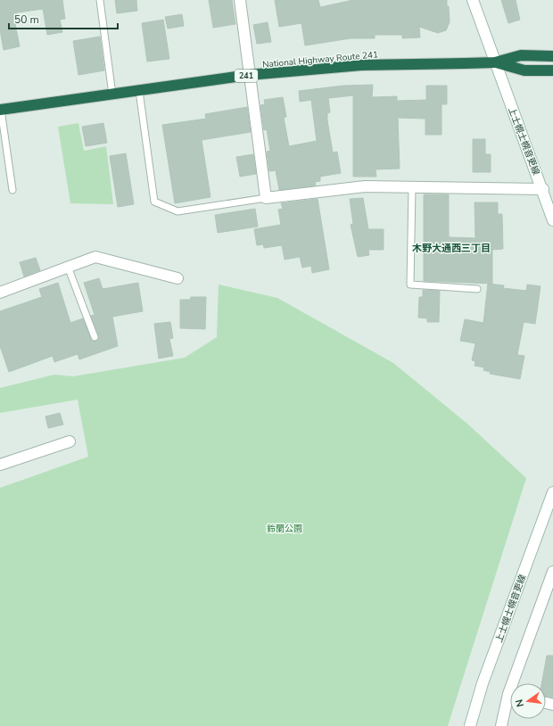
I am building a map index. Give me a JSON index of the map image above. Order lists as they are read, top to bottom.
{
  "streets": {
    "highway": ["National Highway Route 241", "241"],
    "street": ["上士幌士幌音更線"]
  },
  "crossings": [
    ["National Highway Route 241", "上士幌士幌音更線"]
  ],
  "districts": ["木野大通西三丁目"],
  "parks": ["鈴蘭公園"],
  "scale_bar": "50 m",
  "north": "left"
}
